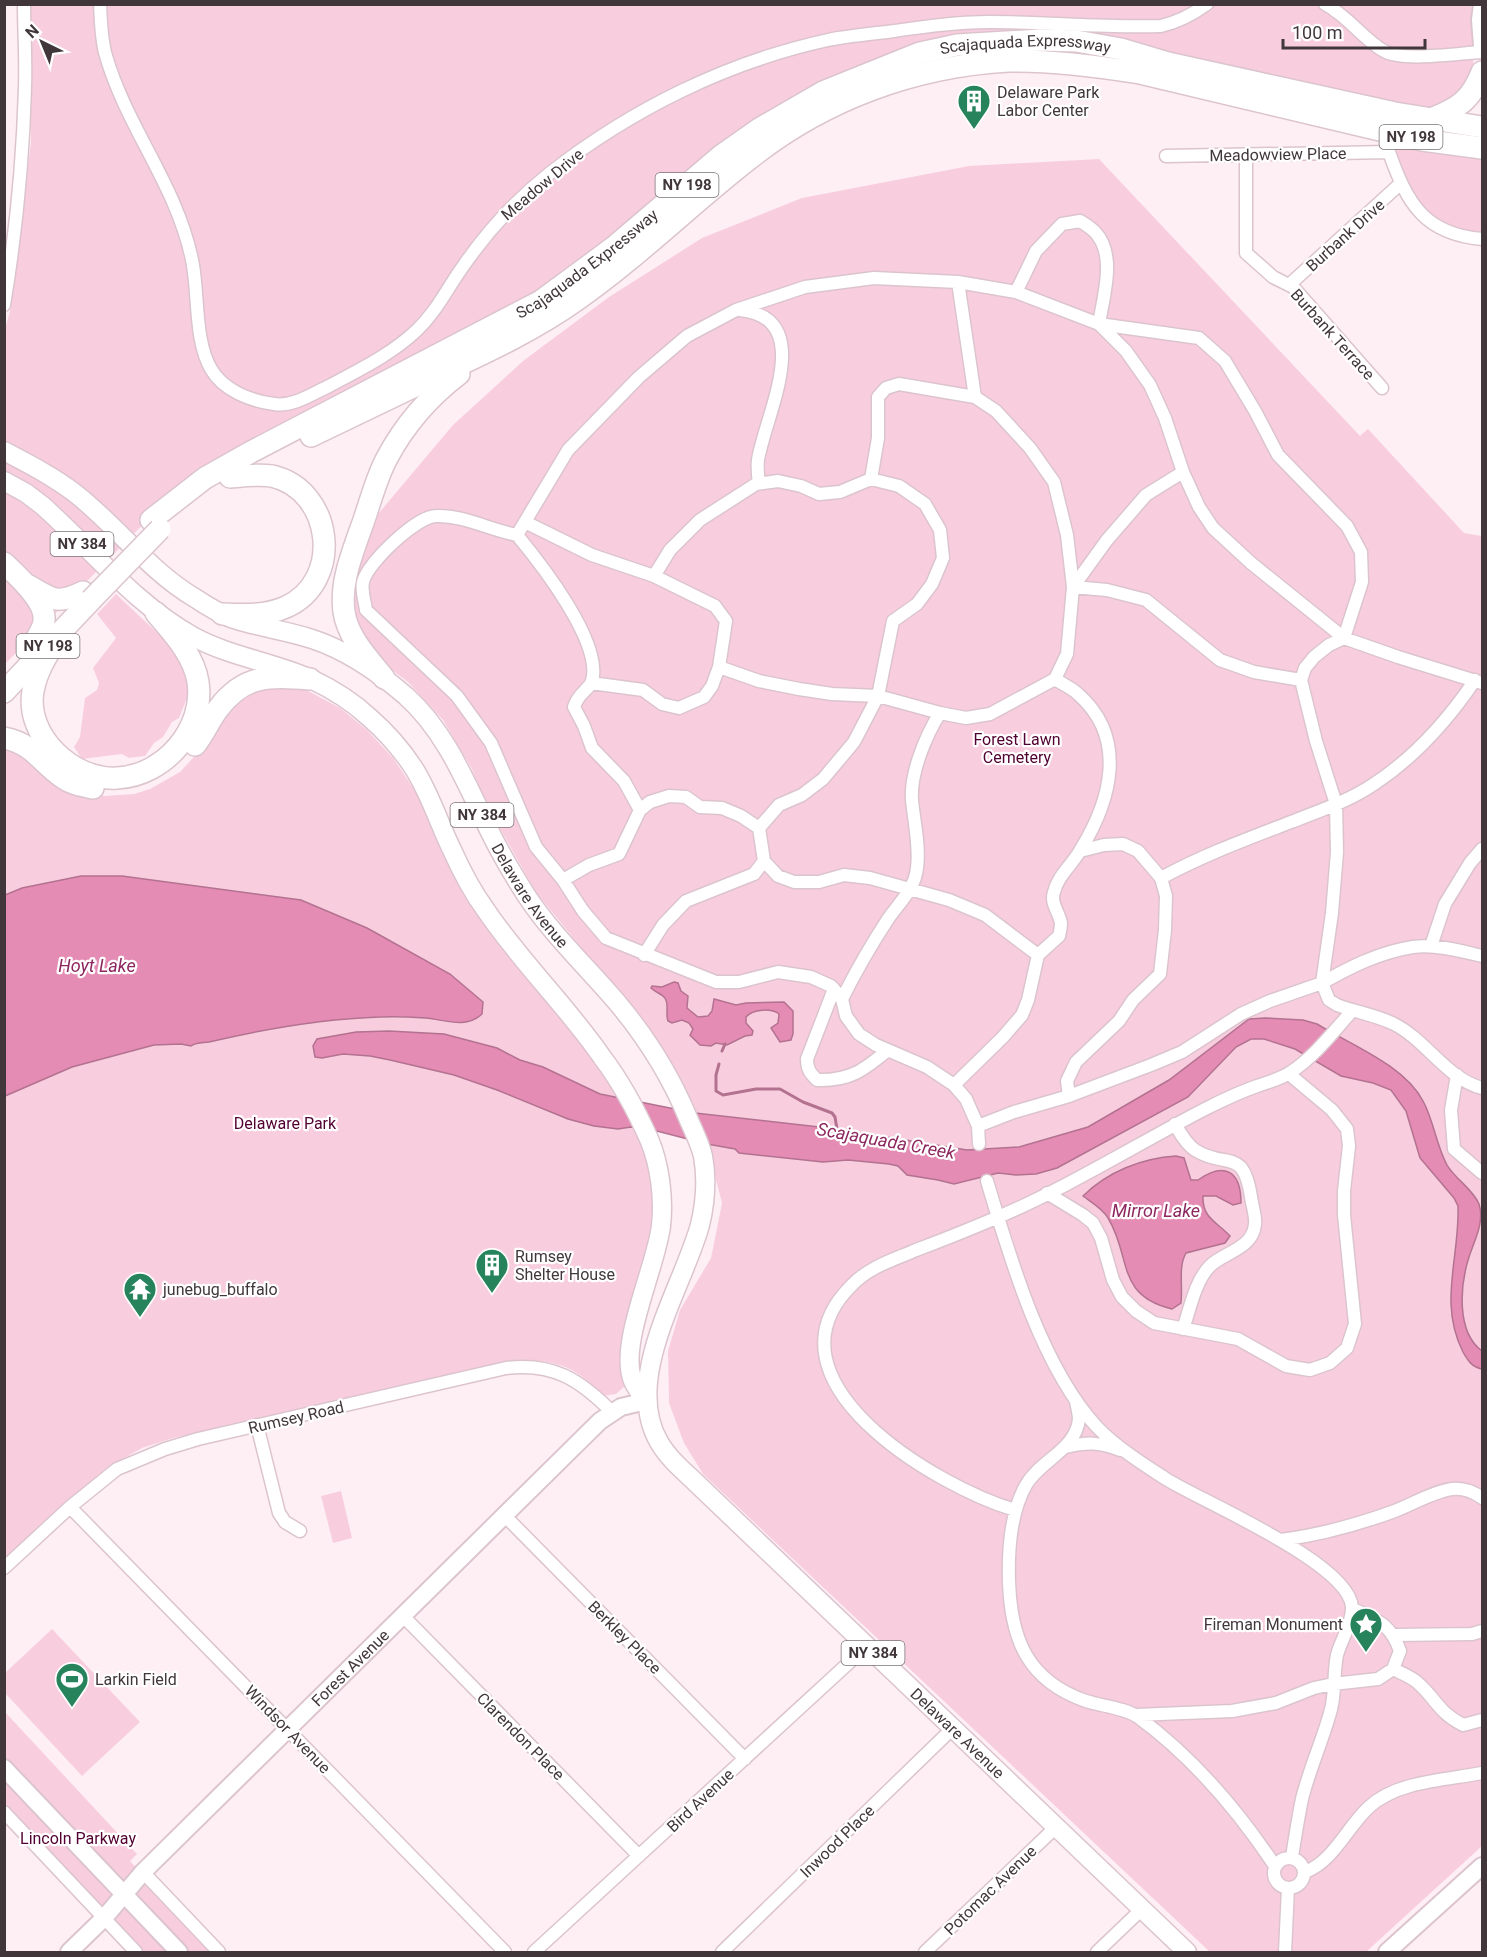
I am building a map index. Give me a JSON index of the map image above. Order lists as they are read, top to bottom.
{
  "streets": {
    "highway": ["Scajaquada Expressway", "NY 198"],
    "main road": ["NY 384", "Delaware Avenue"],
    "street": [
      "Meadowview Place",
      "Meadow Drive",
      "Burbank Drive",
      "Burbank Terrace",
      "Rumsey Road",
      "Berkley Place",
      "Forest Avenue",
      "Windsor Avenue",
      "Clarendon Place",
      "Bird Avenue",
      "Inwood Place",
      "Potomac Avenue"
    ]
  },
  "crossings": [
    ["Meadowview Place", "Burbank Drive"],
    ["Meadowview Place", "Burbank Terrace"],
    ["Burbank Drive", "Burbank Terrace"],
    ["Delaware Avenue", "Forest Avenue"],
    ["Delaware Avenue", "Bird Avenue"],
    ["Delaware Avenue", "Inwood Place"],
    ["Delaware Avenue", "Potomac Avenue"],
    ["Rumsey Road", "Forest Avenue"],
    ["Rumsey Road", "Windsor Avenue"],
    ["Berkley Place", "Forest Avenue"],
    ["Berkley Place", "Bird Avenue"],
    ["Forest Avenue", "Windsor Avenue"],
    ["Forest Avenue", "Clarendon Place"],
    ["Clarendon Place", "Bird Avenue"]
  ],
  "water": ["Hoyt Lake", "Scajaquada Creek", "Mirror Lake"],
  "parks": ["Forest Lawn Cemetery", "Delaware Park", "Lincoln Parkway"],
  "places": {
    "building": ["Delaware Park Labor Center", "Rumsey Shelter House"],
    "temple": ["junebug_buffalo"],
    "place": ["Fireman Monument"],
    "sports": ["Larkin Field"]
  },
  "scale_bar": "100 m",
  "north": "top left"
}
